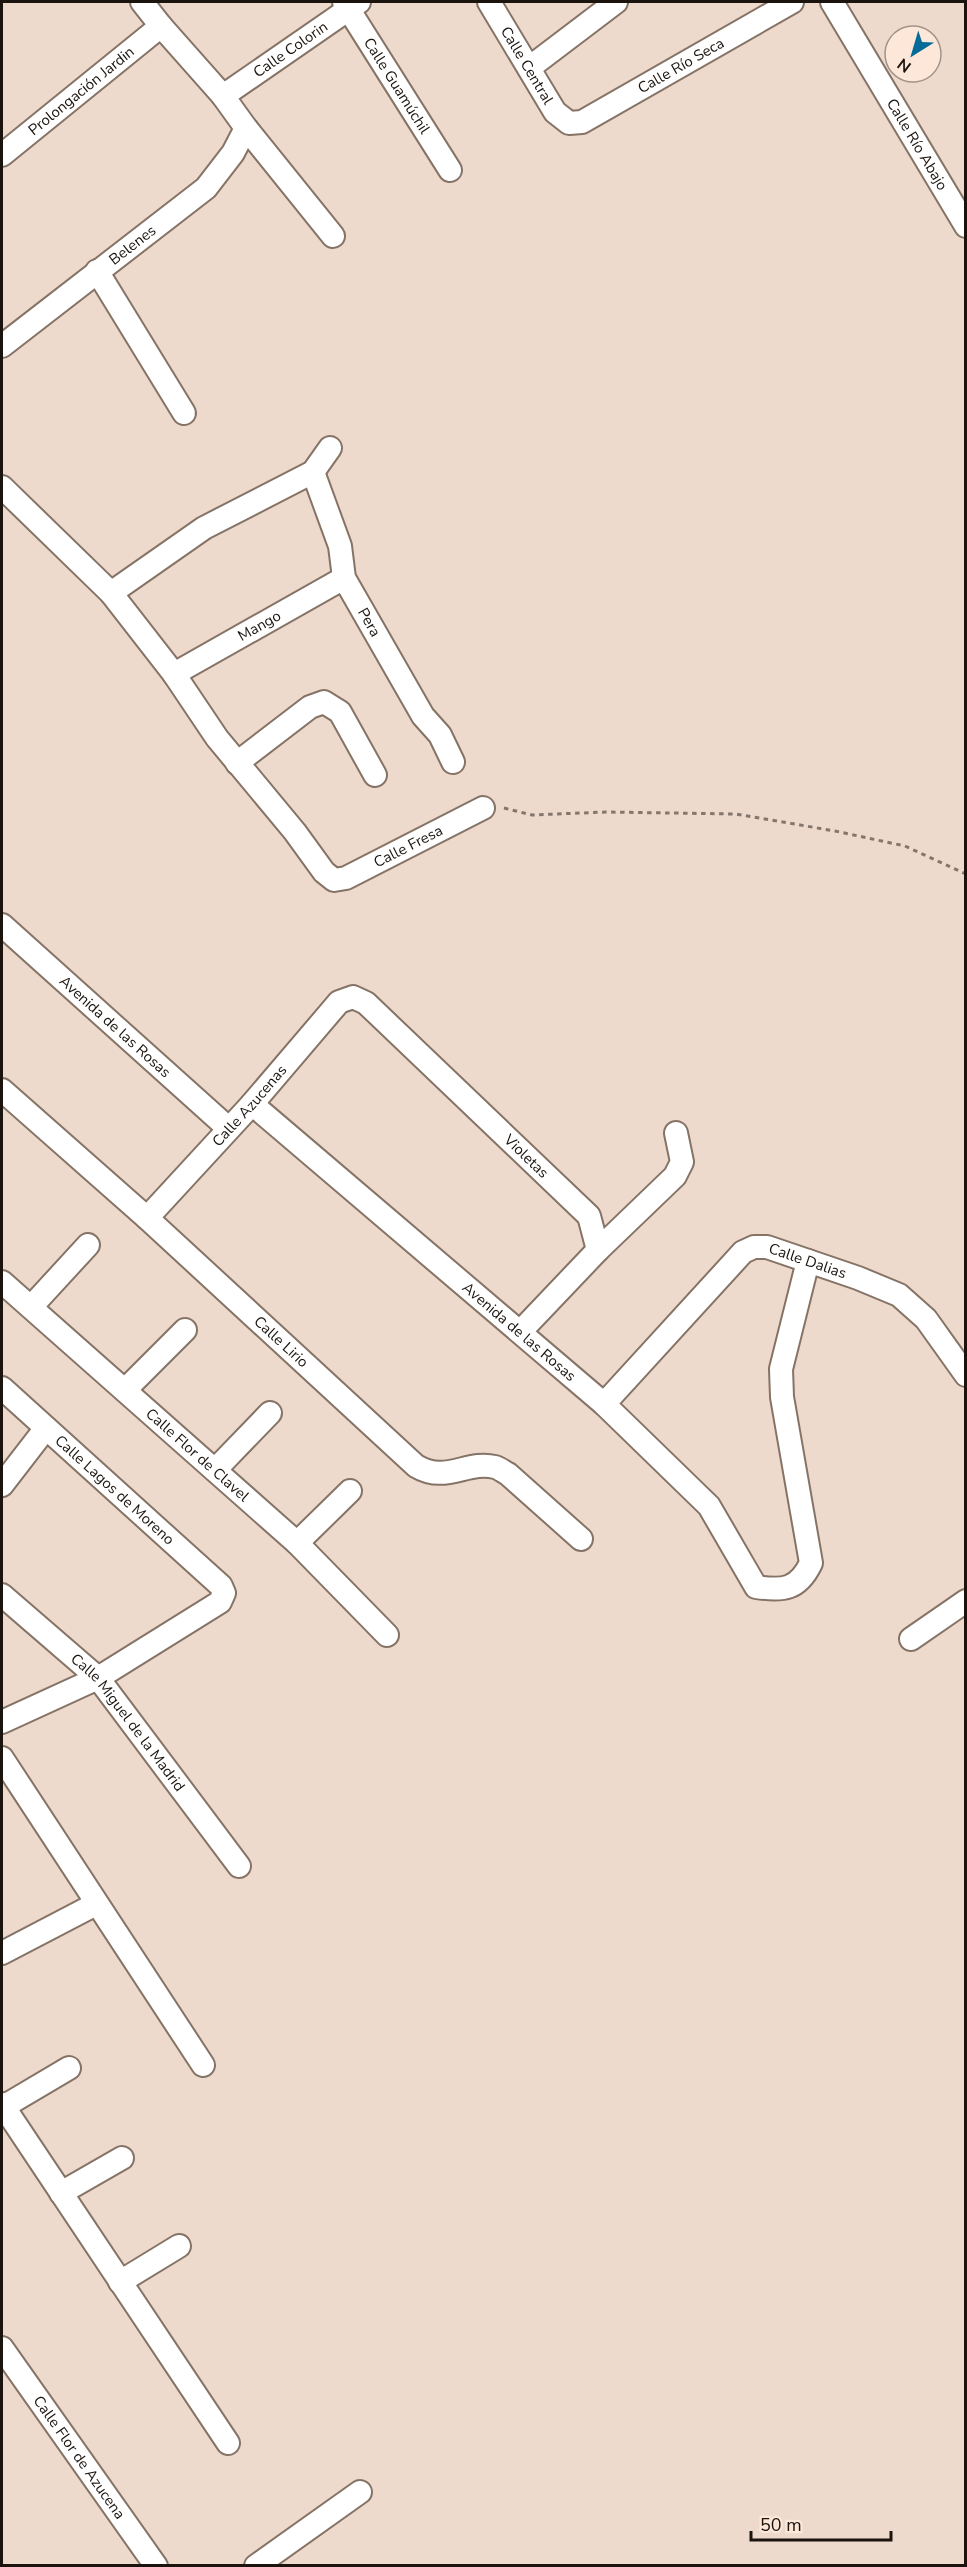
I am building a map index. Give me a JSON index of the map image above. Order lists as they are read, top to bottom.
{
  "streets": {
    "street": [
      "Calle Colorin",
      "Calle Central",
      "Calle Río Seca",
      "Calle Guamúchil",
      "Prolongación Jardin",
      "Calle Río Abajo",
      "Belenes",
      "Pera",
      "Mango",
      "Calle Fresa",
      "Avenida de las Rosas",
      "Calle Azucenas",
      "Violetas",
      "Calle Dalias",
      "Calle Lirio",
      "Calle Flor de Clavel",
      "Calle Lagos de Moreno",
      "Calle Miguel de la Madrid",
      "Calle Flor de Azucena"
    ]
  },
  "crossings": [
    ["Calle Colorin", "Calle Guamúchil"],
    ["Calle Central", "Calle Río Seca"],
    ["Pera", "Mango"],
    ["Avenida de las Rosas", "Calle Azucenas"],
    ["Avenida de las Rosas", "Calle Dalias"],
    ["Calle Azucenas", "Violetas"],
    ["Calle Azucenas", "Calle Lirio"],
    ["Calle Lagos de Moreno", "Calle Miguel de la Madrid"]
  ],
  "scale_bar": "50 m",
  "north": "bottom left"
}
